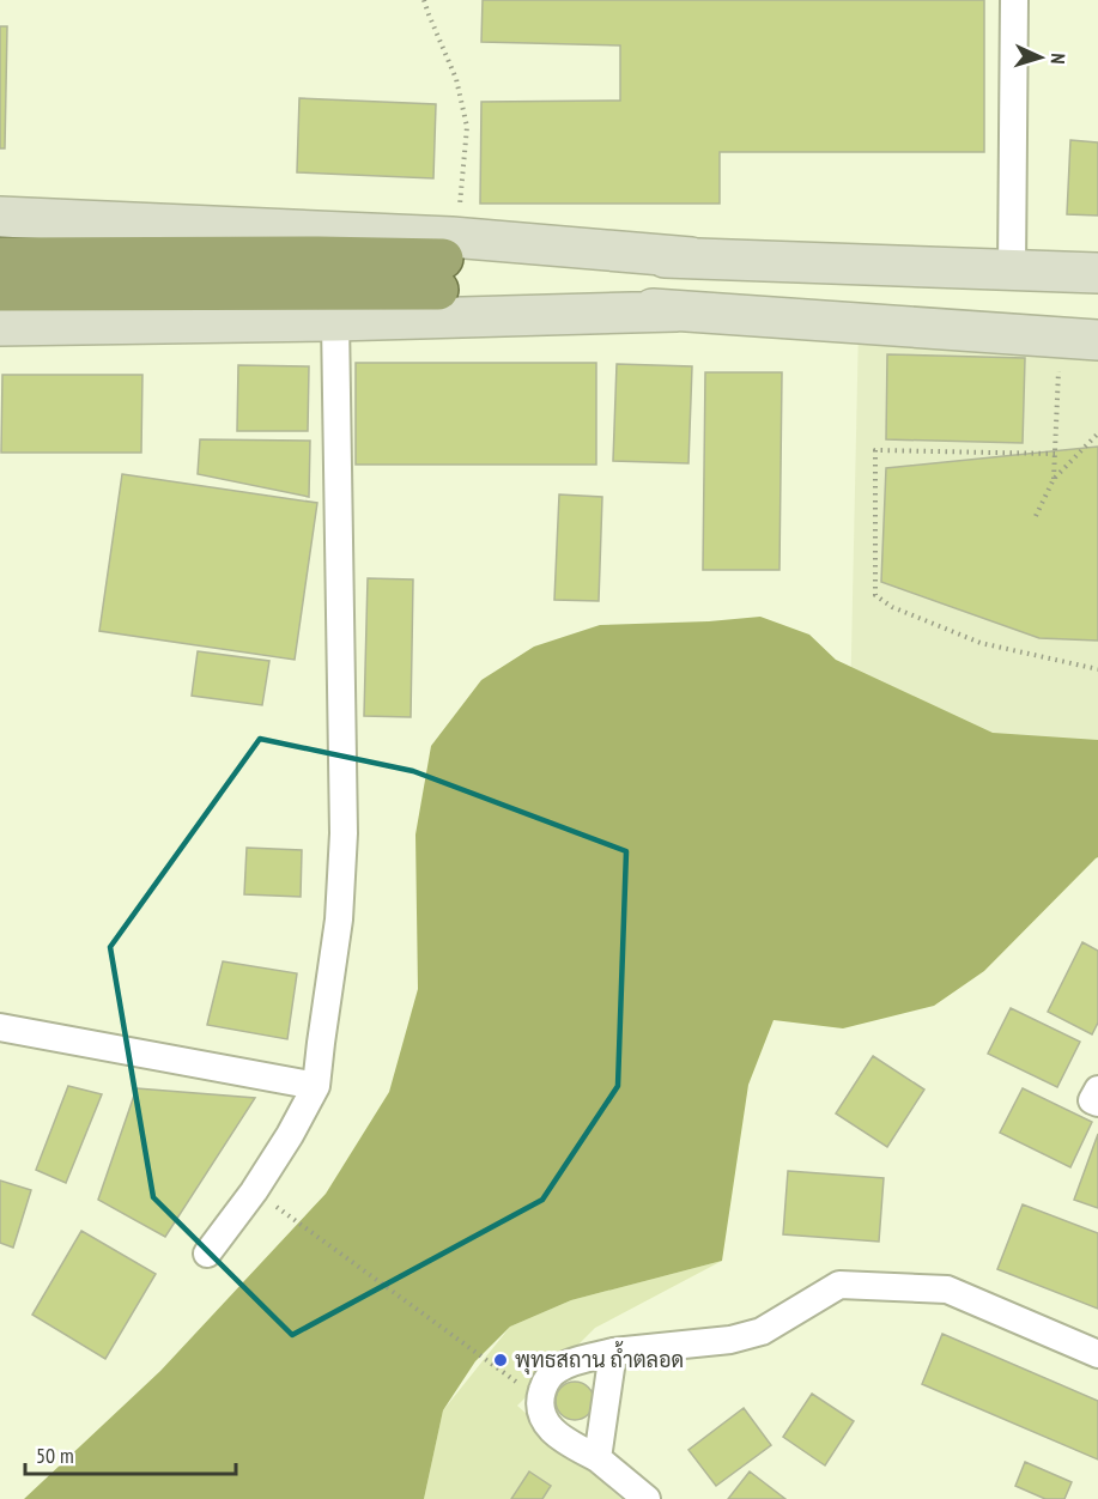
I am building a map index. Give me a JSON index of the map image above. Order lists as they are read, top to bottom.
{
  "places": ["พุทธสถาน ถ้ำตลอด"],
  "scale_bar": "50 m",
  "north": "right"
}
